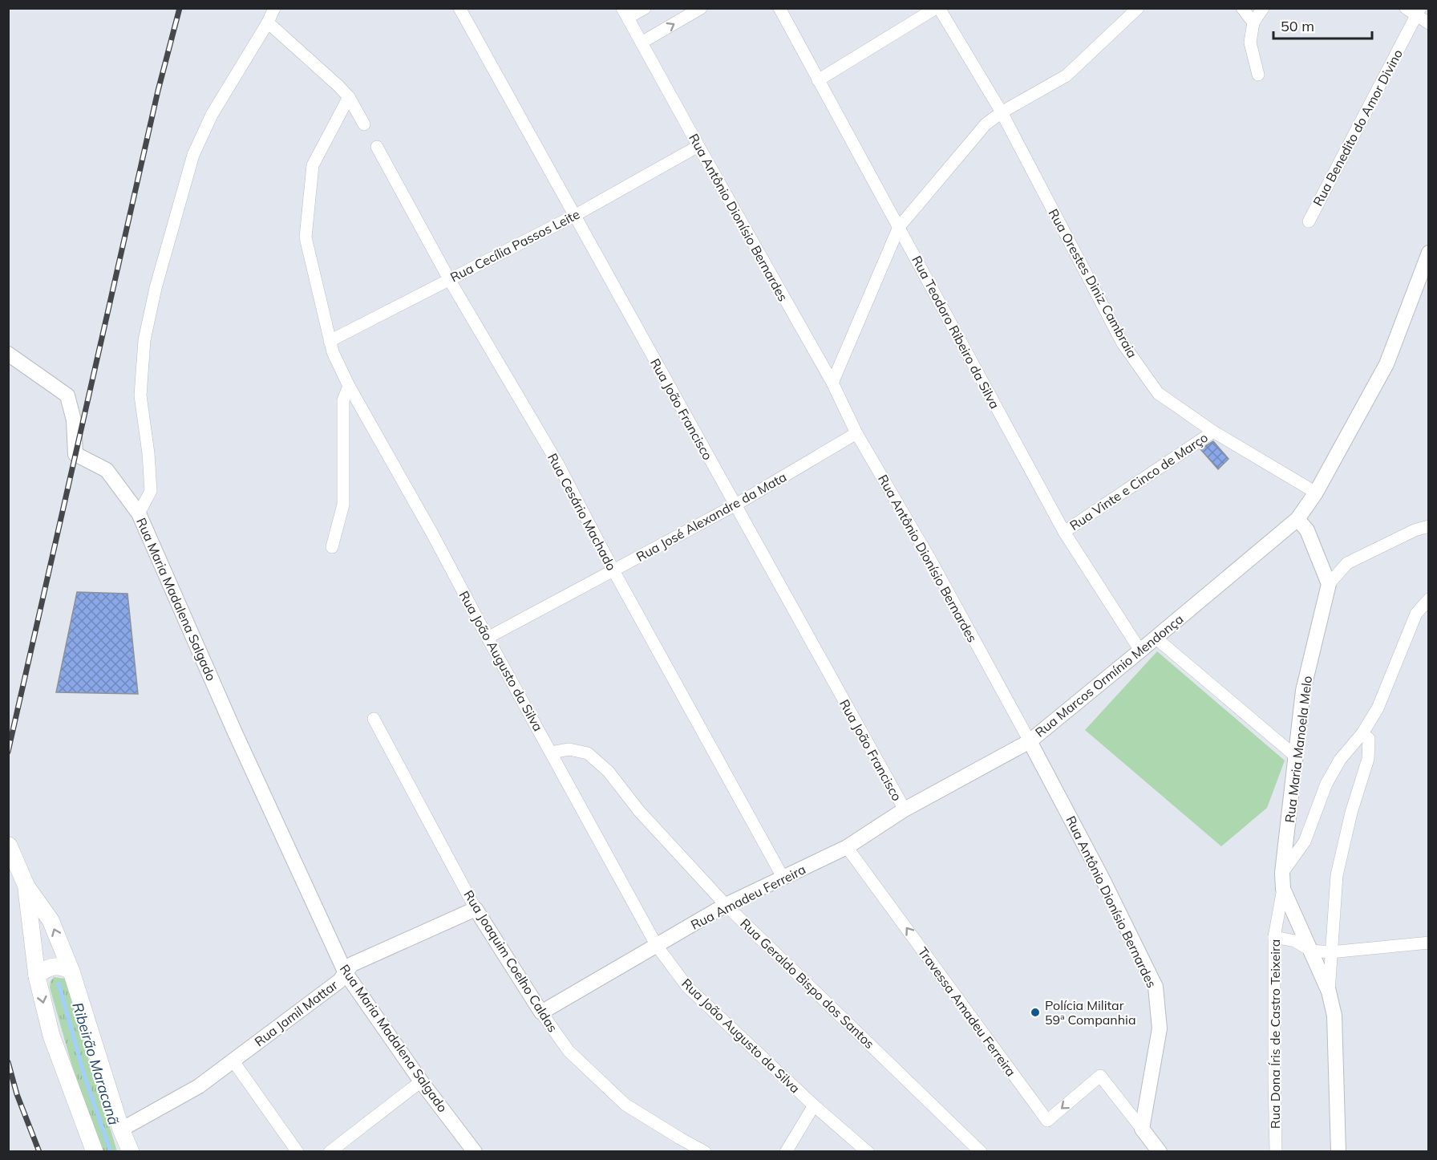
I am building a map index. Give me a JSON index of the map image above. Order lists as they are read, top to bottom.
{
  "streets": {
    "street": [
      "Rua Benedito do Amor Divino",
      "Rua Antônio Dionísio Bernardes",
      "Rua Cecília Passos Leite",
      "Rua Orestes Diniz Cambraia",
      "Rua Teodoro Ribeiro da Silva",
      "Rua João Francisco",
      "Rua Vinte e Cinco de Março",
      "Rua Cesário Machado",
      "Rua José Alexandre da Mata",
      "Rua Maria Madalena Salgado",
      "Rua João Augusto da Silva",
      "Rua Marcos Ormínio Mendonça",
      "Rua Maria Manoela Melo",
      "Rua Amadeu Ferreira",
      "Rua Joaquim Coelho Caldas",
      "Rua Geraldo Bispo dos Santos",
      "Travessa Amadeu Ferreira",
      "Rua Jamil Mattar",
      "Rua Dona Íris de Castro Teixeira"
    ]
  },
  "crossings": [
    ["Rua Antônio Dionísio Bernardes", "Rua Cecília Passos Leite"],
    ["Rua Antônio Dionísio Bernardes", "Rua José Alexandre da Mata"],
    ["Rua Antônio Dionísio Bernardes", "Rua Marcos Ormínio Mendonça"],
    ["Rua Antônio Dionísio Bernardes", "Travessa Amadeu Ferreira"],
    ["Rua Cecília Passos Leite", "Rua João Francisco"],
    ["Rua Cecília Passos Leite", "Rua Cesário Machado"],
    ["Rua Cecília Passos Leite", "Rua João Augusto da Silva"],
    ["Rua Orestes Diniz Cambraia", "Rua Vinte e Cinco de Março"],
    ["Rua Orestes Diniz Cambraia", "Rua Marcos Ormínio Mendonça"],
    ["Rua Teodoro Ribeiro da Silva", "Rua Vinte e Cinco de Março"],
    ["Rua Teodoro Ribeiro da Silva", "Rua Marcos Ormínio Mendonça"],
    ["Rua João Francisco", "Rua José Alexandre da Mata"],
    ["Rua João Francisco", "Rua Marcos Ormínio Mendonça"],
    ["Rua João Francisco", "Rua Amadeu Ferreira"],
    ["Rua Cesário Machado", "Rua José Alexandre da Mata"],
    ["Rua Cesário Machado", "Rua Amadeu Ferreira"],
    ["Rua José Alexandre da Mata", "Rua João Augusto da Silva"],
    ["Rua Maria Madalena Salgado", "Rua Jamil Mattar"],
    ["Rua João Augusto da Silva", "Rua Amadeu Ferreira"],
    ["Rua João Augusto da Silva", "Rua Geraldo Bispo dos Santos"],
    ["Rua Marcos Ormínio Mendonça", "Rua Amadeu Ferreira"],
    ["Rua Maria Manoela Melo", "Rua Dona Íris de Castro Teixeira"],
    ["Rua Amadeu Ferreira", "Rua Joaquim Coelho Caldas"],
    ["Rua Amadeu Ferreira", "Rua Geraldo Bispo dos Santos"],
    ["Rua Amadeu Ferreira", "Travessa Amadeu Ferreira"],
    ["Rua Joaquim Coelho Caldas", "Rua Jamil Mattar"]
  ],
  "one_way": ["Travessa Amadeu Ferreira"],
  "water": ["Ribeirão Maracanã"],
  "places": ["Polícia Militar 59ª Companhia"],
  "scale_bar": "50 m"
}
